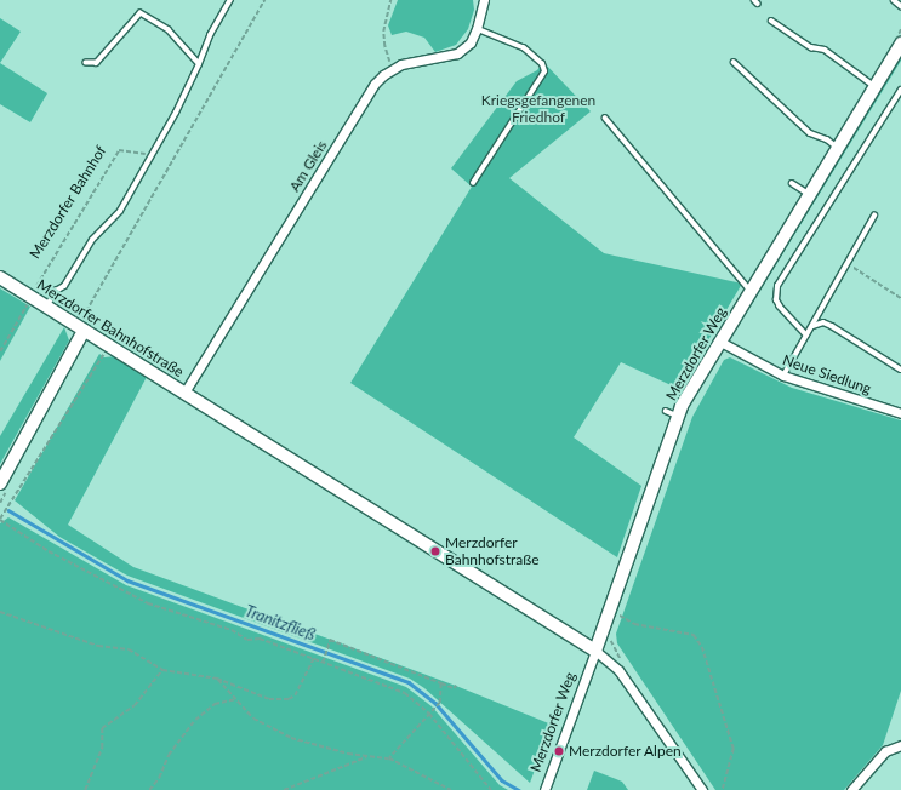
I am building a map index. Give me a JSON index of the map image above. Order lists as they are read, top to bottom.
{
  "streets": {
    "street": [
      "Am Gleis",
      "Merzdorfer Bahnhofstraße",
      "Merzdorfer Weg",
      "Neue Siedlung"
    ],
    "path": ["Merzdorfer Bahnhof"]
  },
  "crossings": [
    ["Am Gleis", "Merzdorfer Bahnhofstraße"],
    ["Merzdorfer Bahnhof", "Merzdorfer Bahnhofstraße"],
    ["Merzdorfer Bahnhofstraße", "Merzdorfer Weg"],
    ["Merzdorfer Weg", "Neue Siedlung"]
  ],
  "water": ["Tranitzfließ"],
  "parks": ["Kriegsgefangenen Friedhof"],
  "places": ["Merzdorfer Bahnhofstraße", "Merzdorfer Alpen"]
}
